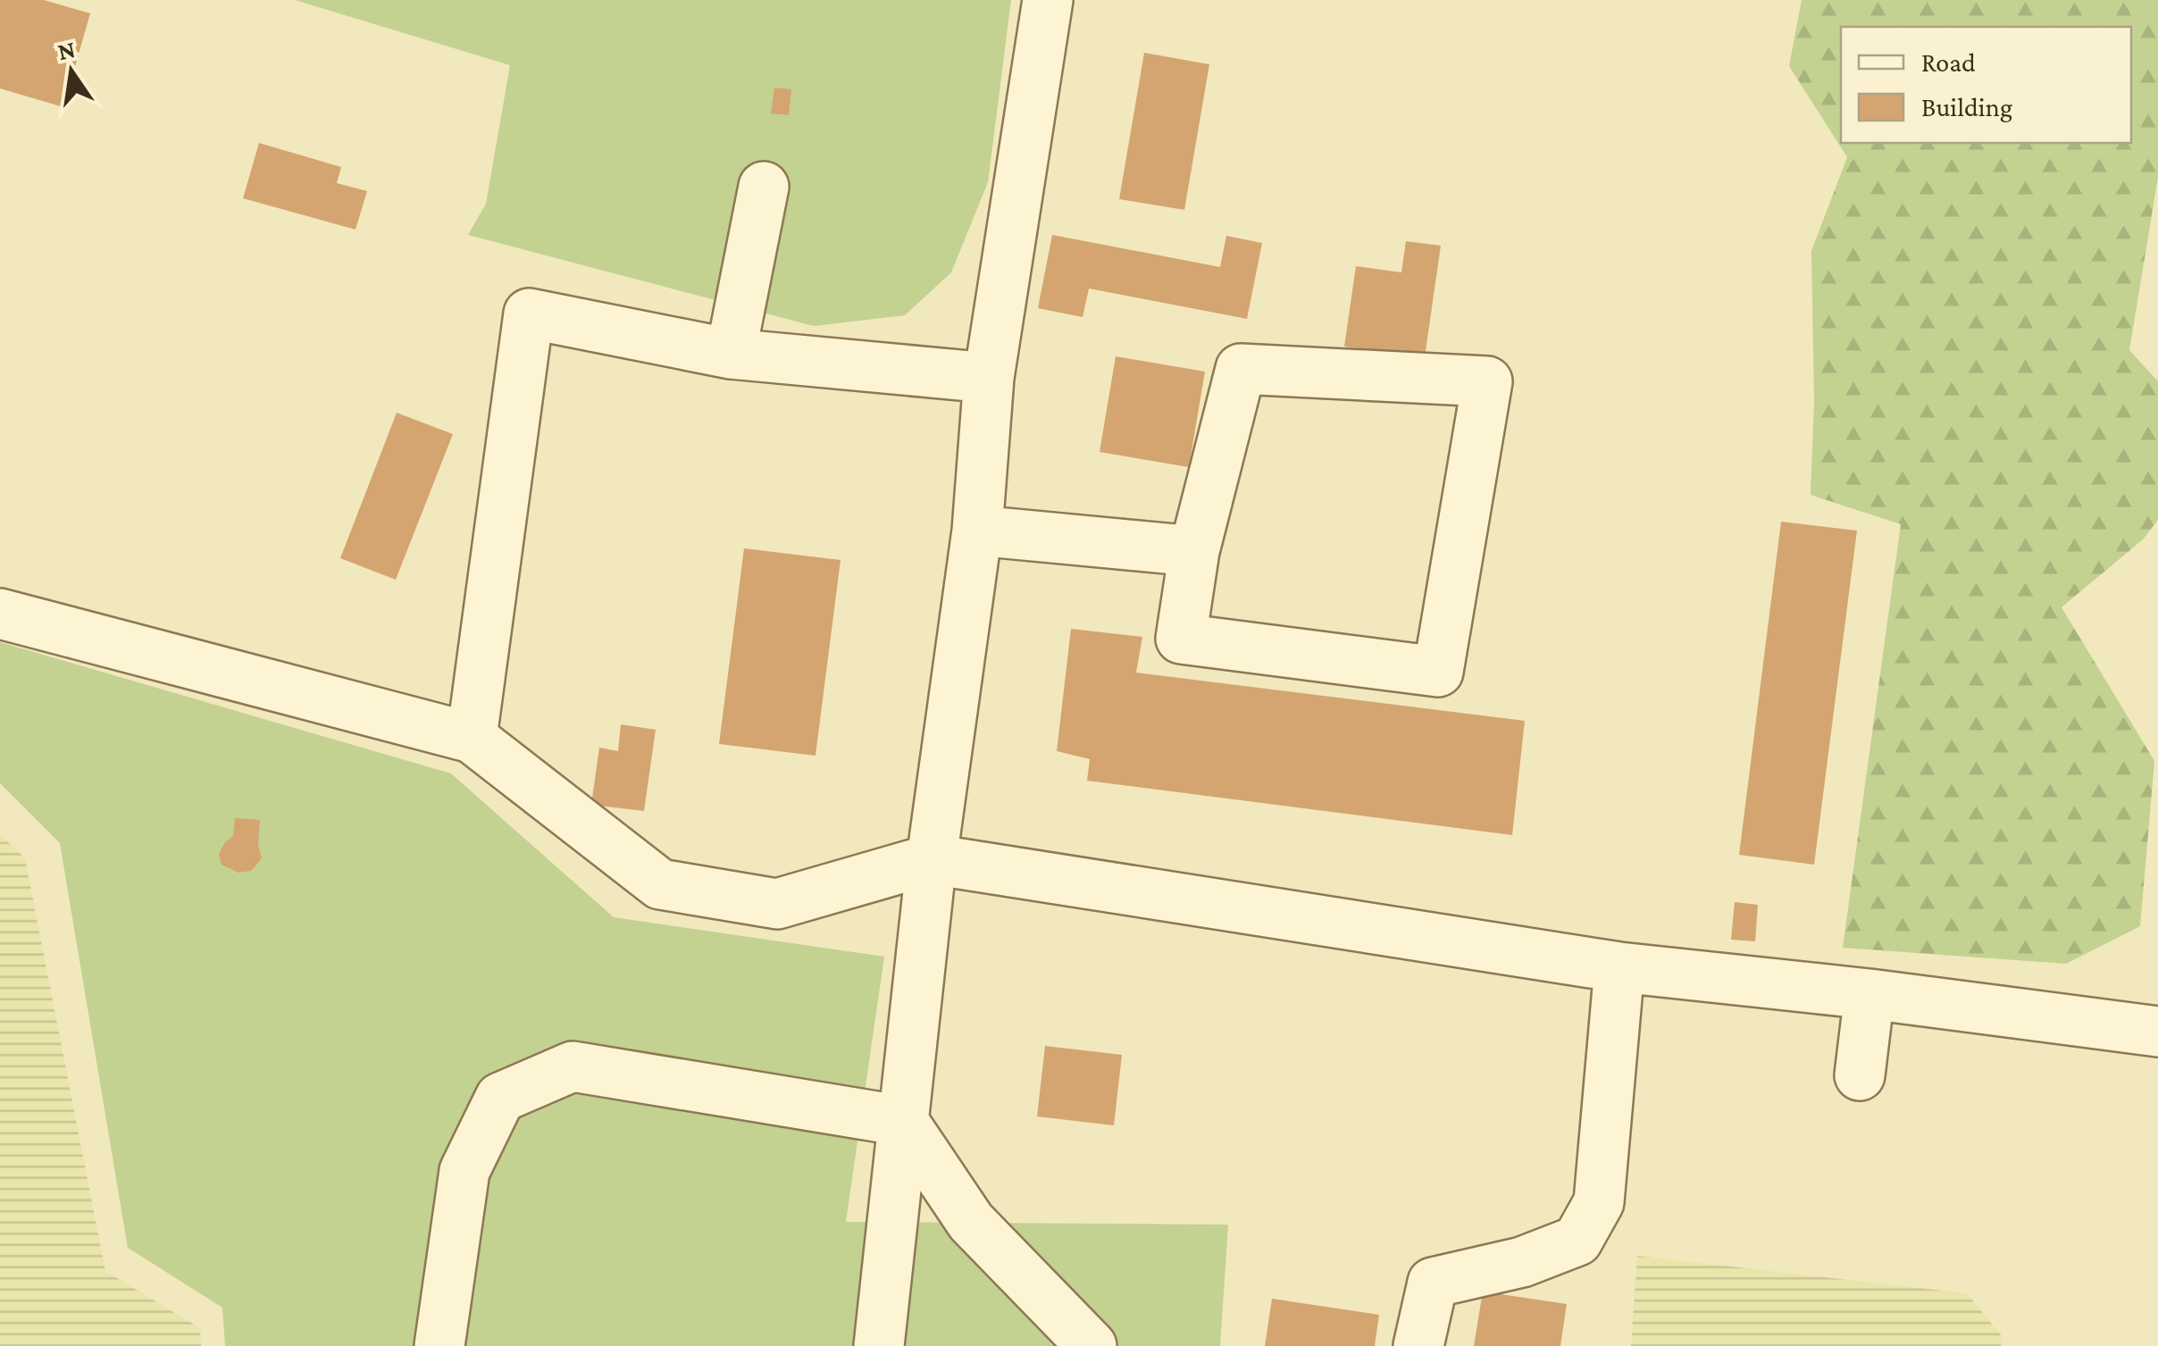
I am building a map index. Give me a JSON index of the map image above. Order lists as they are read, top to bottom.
{
  "legend": ["Road", "Building"],
  "north": "top"
}
